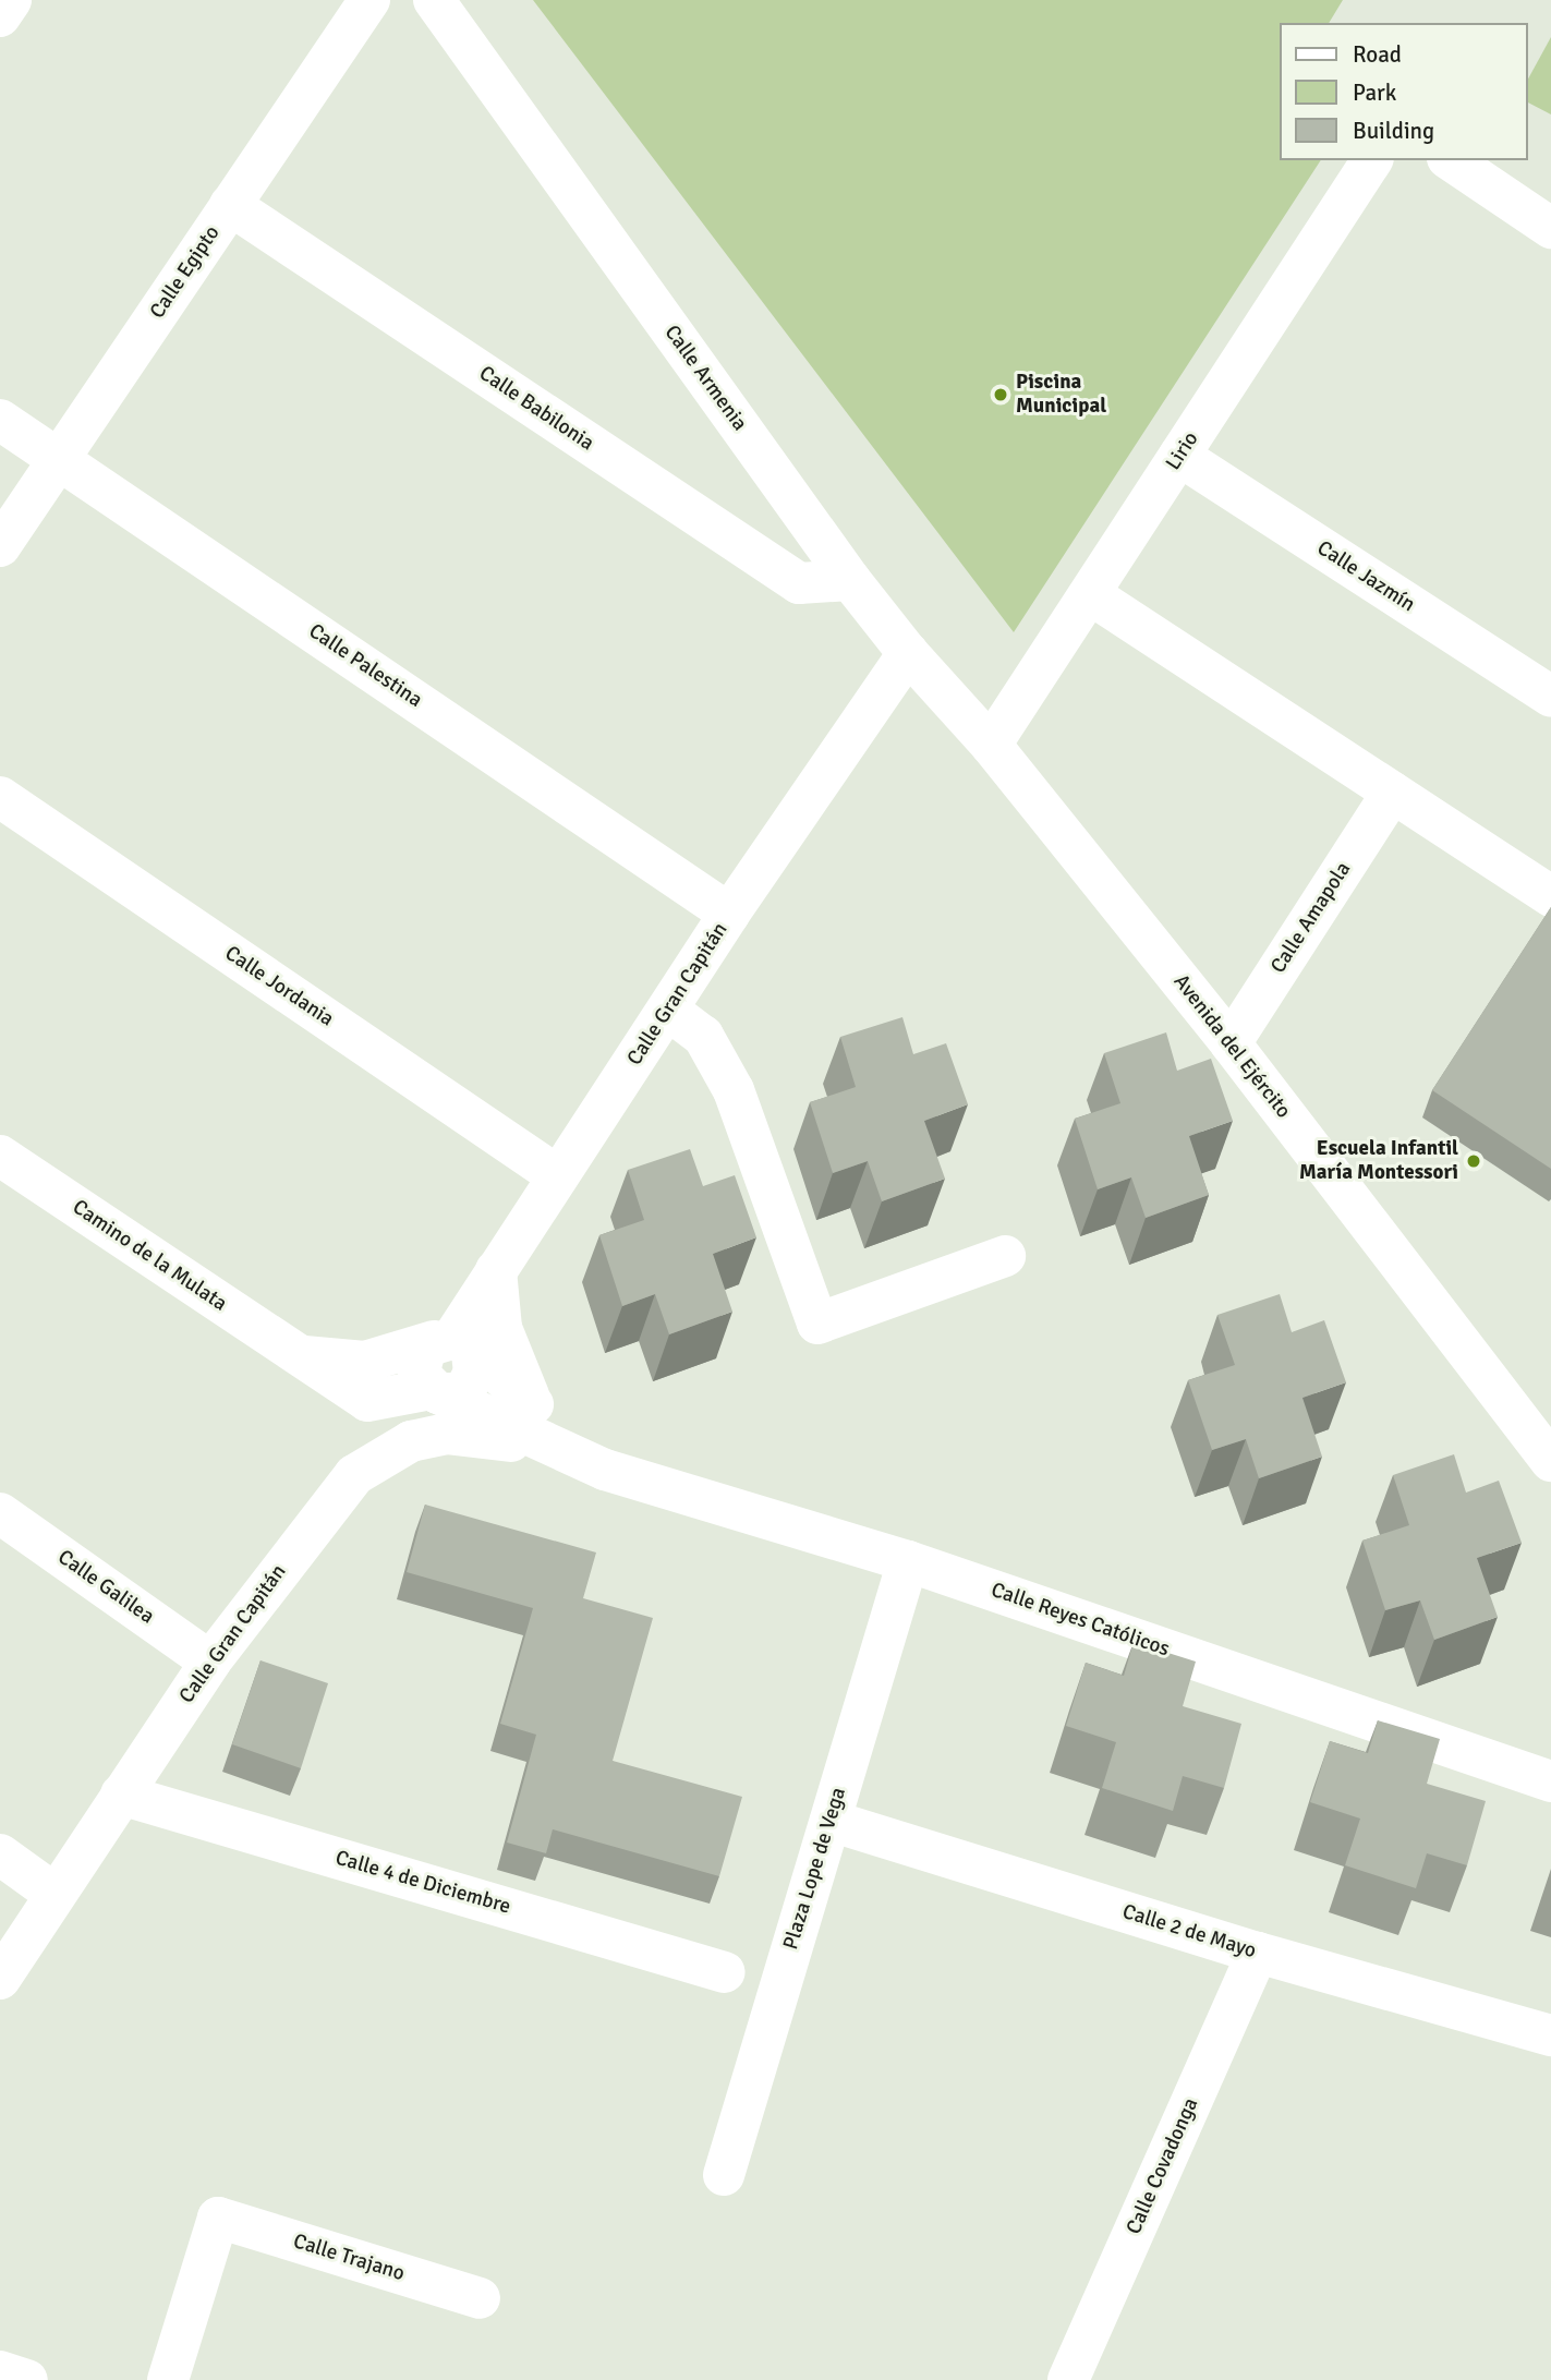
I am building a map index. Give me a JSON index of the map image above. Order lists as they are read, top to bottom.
{
  "streets": {
    "street": [
      "Calle Egipto",
      "Calle Armenia",
      "Calle Babilonia",
      "Lirio",
      "Calle Jazmín",
      "Calle Palestina",
      "Calle Amapola",
      "Calle Jordania",
      "Calle Gran Capitán",
      "Avenida del Ejército",
      "Camino de la Mulata",
      "Calle Galilea",
      "Calle Reyes Católicos",
      "Plaza Lope de Vega",
      "Calle 4 de Diciembre",
      "Calle 2 de Mayo",
      "Calle Covadonga",
      "Calle Trajano"
    ]
  },
  "crossings": [
    ["Calle Egipto", "Calle Babilonia"],
    ["Calle Egipto", "Calle Palestina"],
    ["Calle Armenia", "Calle Babilonia"],
    ["Calle Armenia", "Lirio"],
    ["Calle Armenia", "Calle Gran Capitán"],
    ["Calle Armenia", "Avenida del Ejército"],
    ["Lirio", "Calle Jazmín"],
    ["Lirio", "Avenida del Ejército"],
    ["Calle Palestina", "Calle Gran Capitán"],
    ["Calle Amapola", "Avenida del Ejército"],
    ["Calle Jordania", "Calle Gran Capitán"],
    ["Calle Gran Capitán", "Camino de la Mulata"],
    ["Calle Gran Capitán", "Calle Galilea"],
    ["Calle Gran Capitán", "Calle Reyes Católicos"],
    ["Calle Gran Capitán", "Calle 4 de Diciembre"],
    ["Camino de la Mulata", "Calle Reyes Católicos"],
    ["Calle Reyes Católicos", "Plaza Lope de Vega"],
    ["Plaza Lope de Vega", "Calle 2 de Mayo"],
    ["Calle 2 de Mayo", "Calle Covadonga"]
  ],
  "places": ["Piscina Municipal", "Escuela Infantil María Montessori"],
  "legend": ["Road", "Park", "Building"]
}
